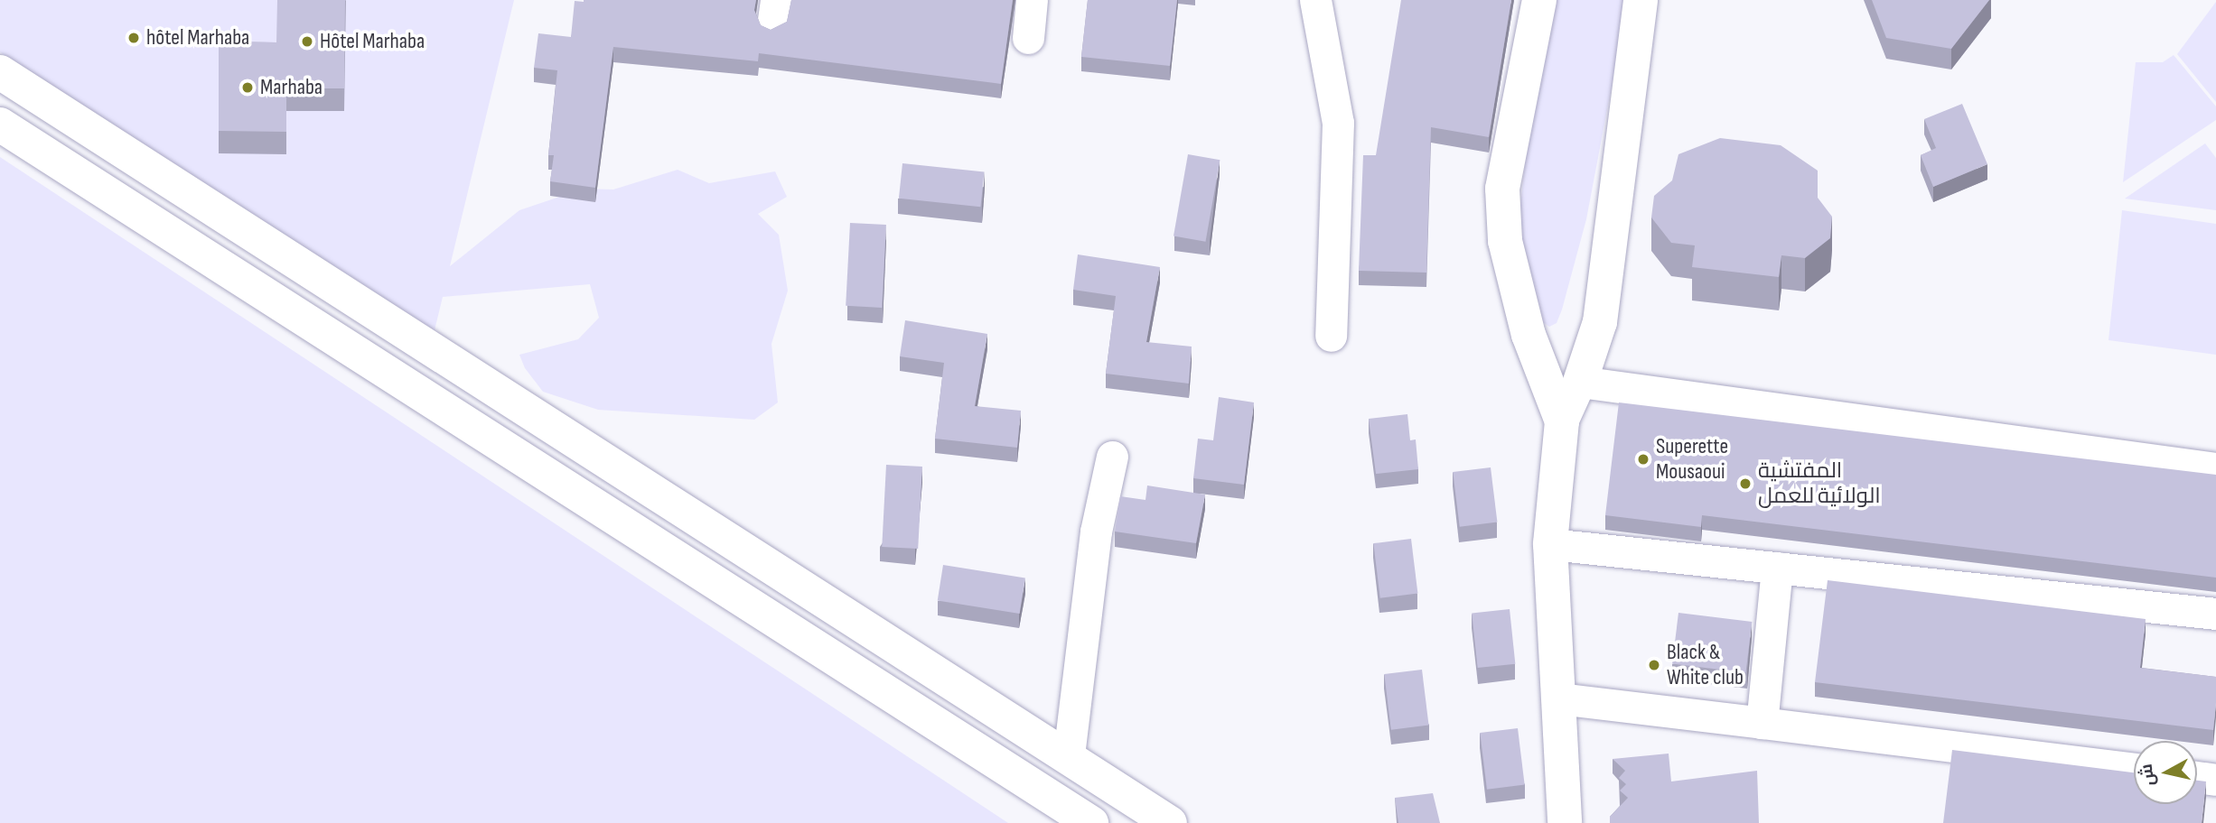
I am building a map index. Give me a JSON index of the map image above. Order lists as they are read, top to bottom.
{
  "places": [
    "hôtel Marhaba",
    "Hôtel Marhaba",
    "Marhaba",
    "Superette Mousaoui",
    "المفتشية الولائية للعمل",
    "Black & White club"
  ],
  "north": "left"
}
